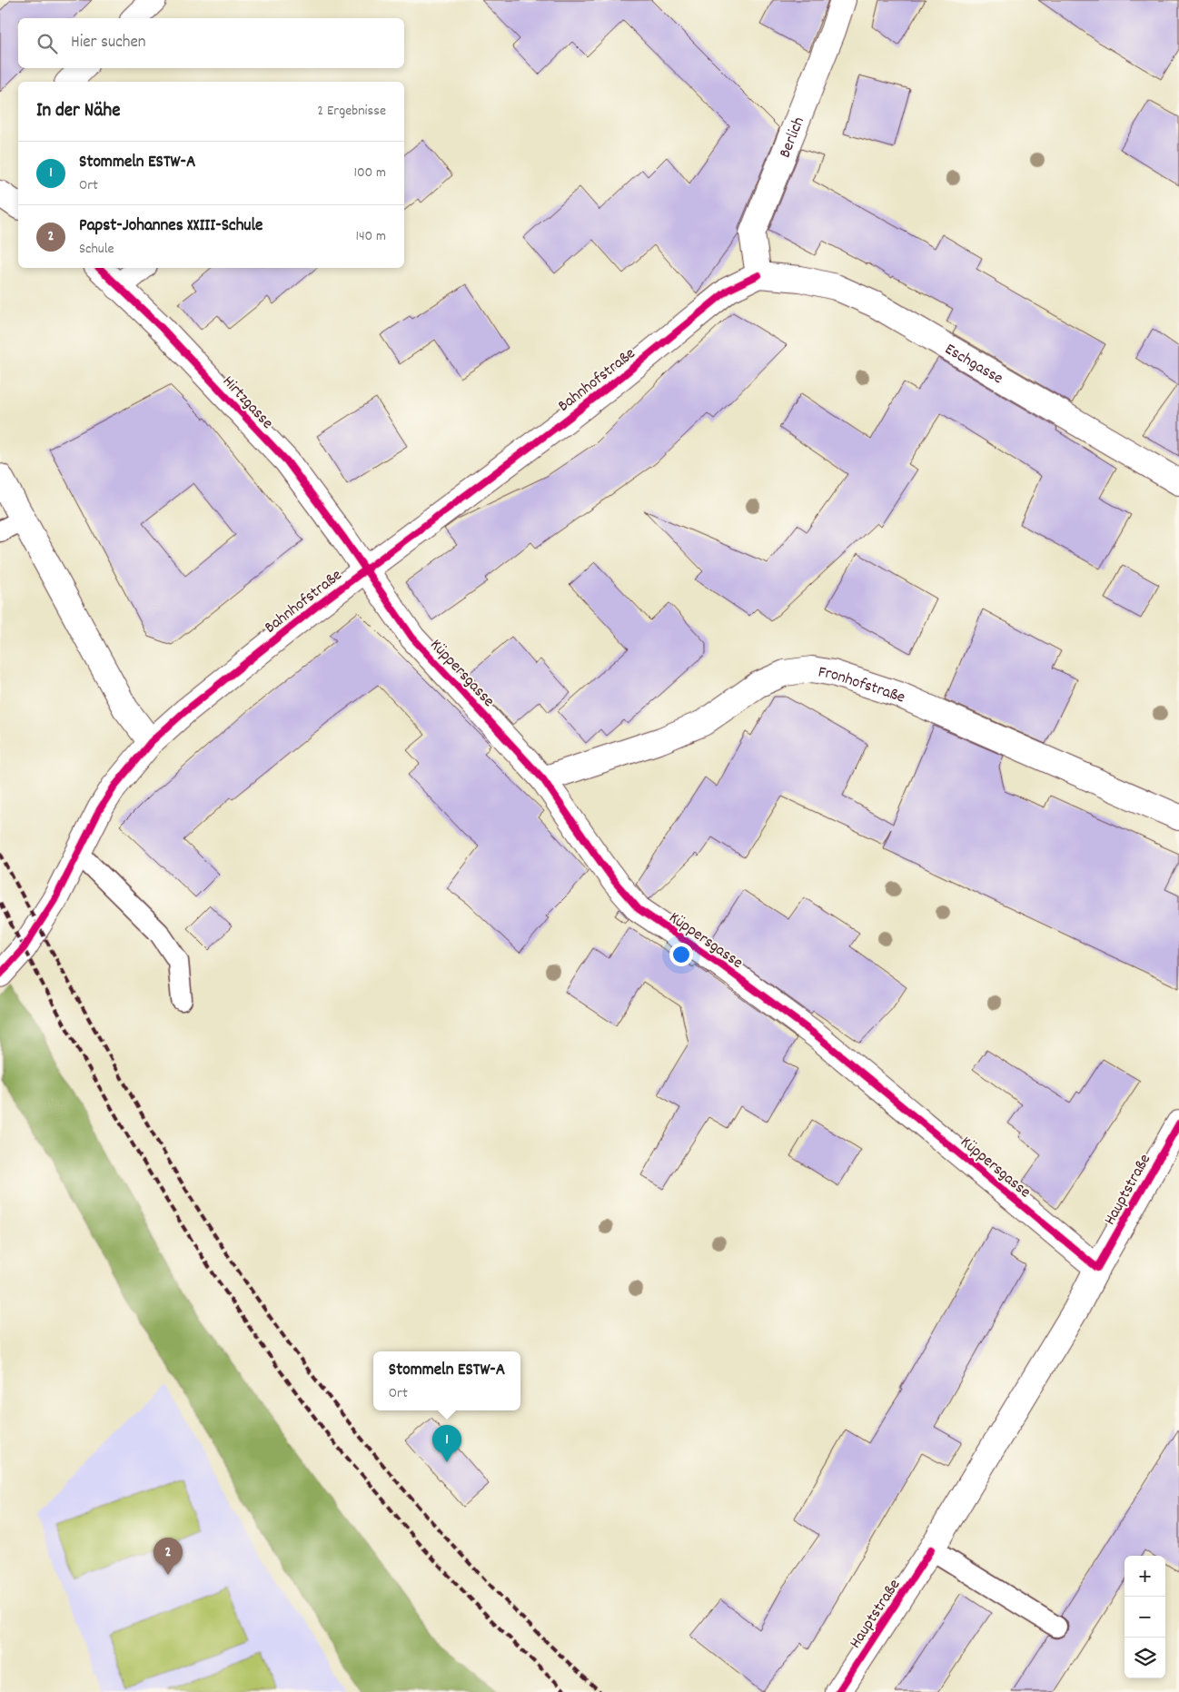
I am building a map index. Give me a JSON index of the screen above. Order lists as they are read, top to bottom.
{
  "streets": {
    "street": [
      "Berlich",
      "Eschgasse",
      "Bahnhofstraße",
      "Hirtzgasse",
      "Küppersgasse",
      "Fronhofstraße",
      "Hauptstraße"
    ]
  },
  "crossings": [
    ["Berlich", "Eschgasse"],
    ["Berlich", "Bahnhofstraße"],
    ["Eschgasse", "Bahnhofstraße"],
    ["Bahnhofstraße", "Hirtzgasse"],
    ["Bahnhofstraße", "Küppersgasse"],
    ["Hirtzgasse", "Küppersgasse"],
    ["Küppersgasse", "Fronhofstraße"],
    ["Küppersgasse", "Hauptstraße"]
  ],
  "page": {
    "search": "Hier suchen",
    "heading": ["In der Nähe", "2 Ergebnisse"],
    "list": [
      {
        "mark": "1",
        "name": "Stommeln ESTW-A",
        "note": "Ort",
        "value": "100 m"
      },
      {
        "mark": "2",
        "name": "Papst-Johannes XXIII-Schule",
        "note": "Schule",
        "value": "140 m"
      }
    ],
    "popup": ["Stommeln ESTW-A", "Ort"],
    "pins": ["1", "2"],
    "map_buttons": ["+", "−"]
  }
}
